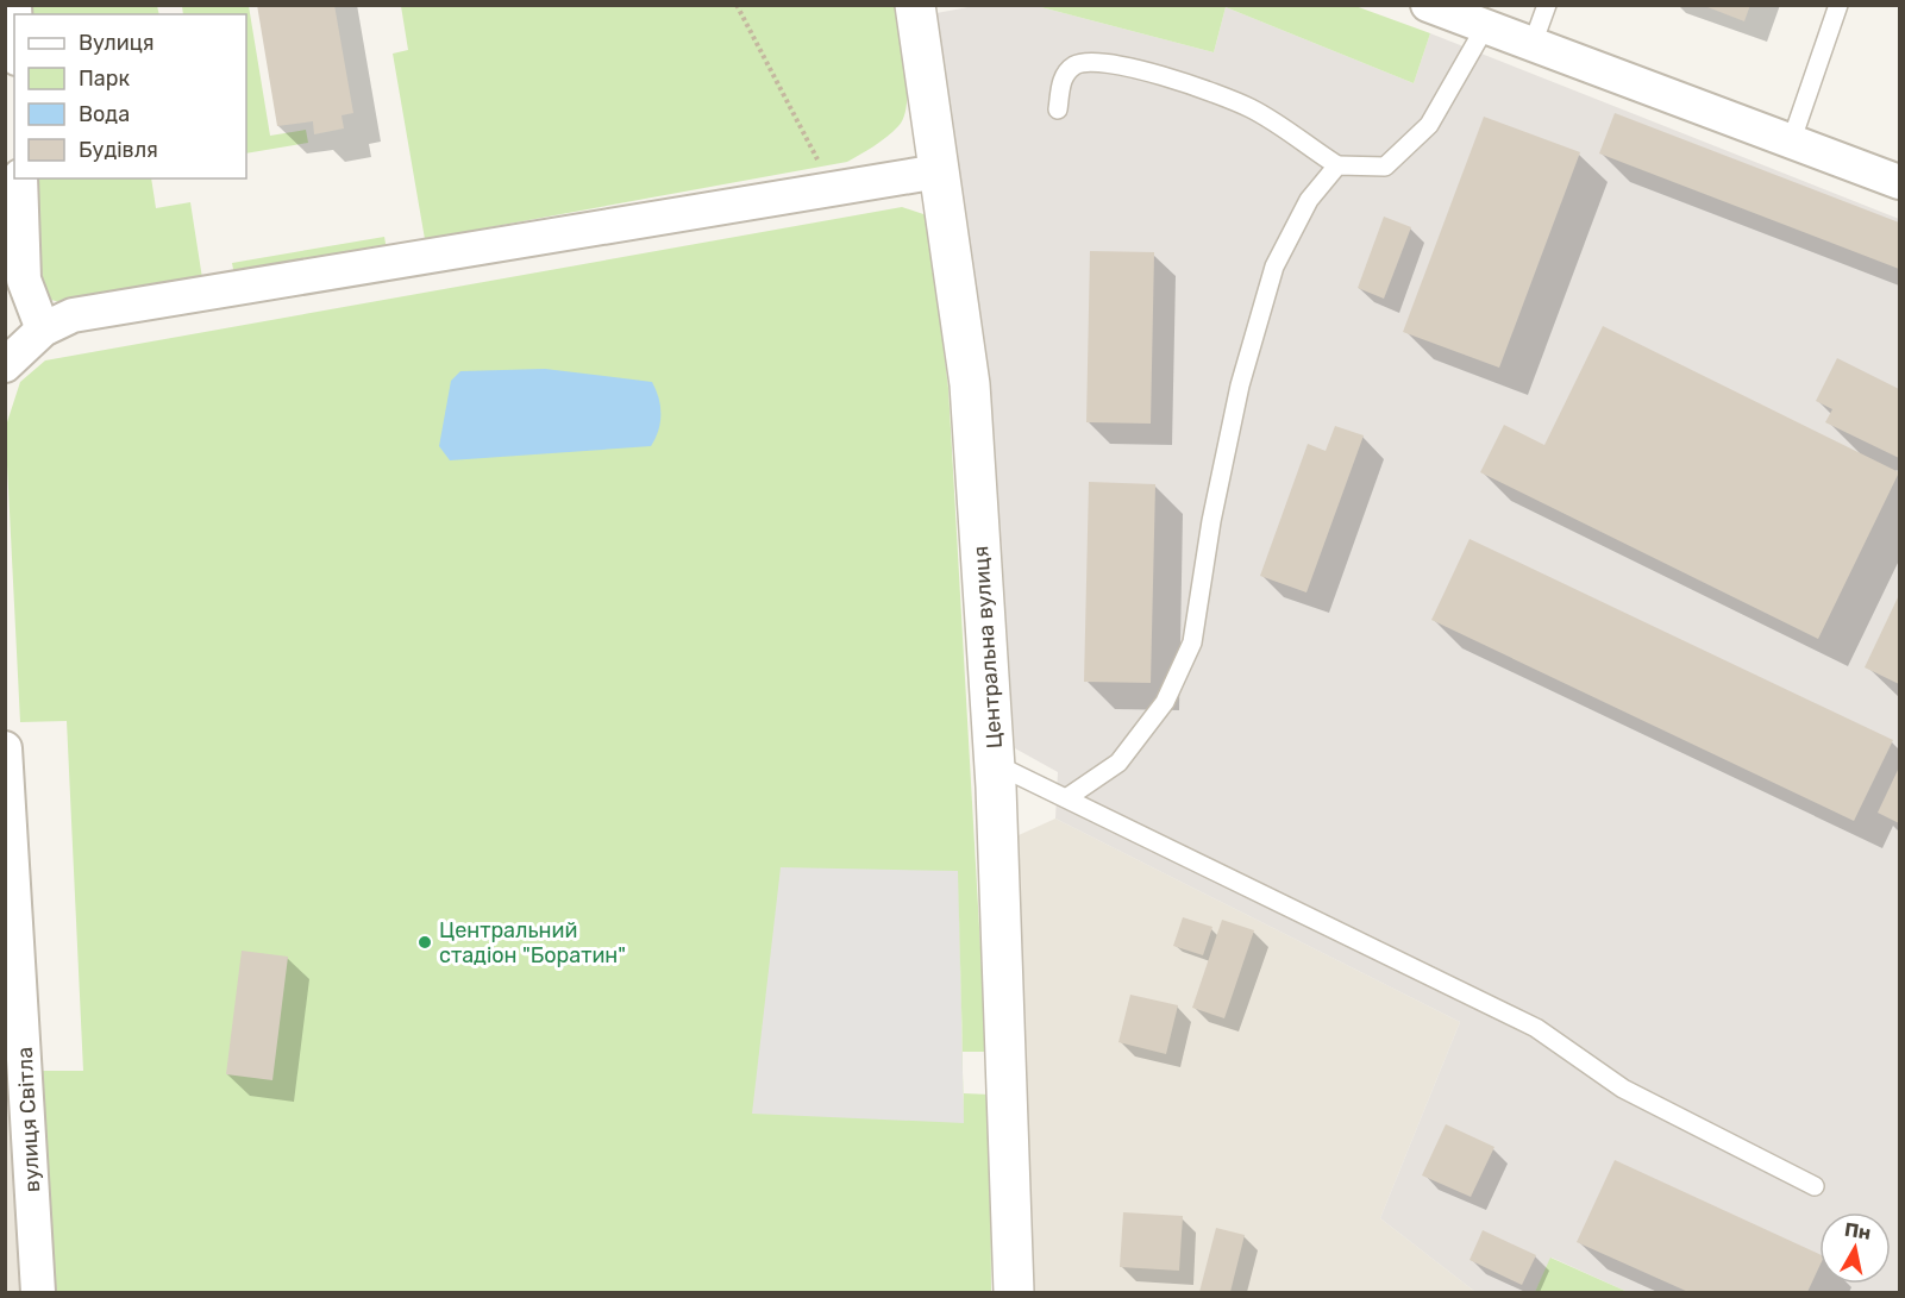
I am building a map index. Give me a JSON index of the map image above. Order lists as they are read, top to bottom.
{
  "streets": {
    "street": ["Центральна вулиця", "вулиця Світла"]
  },
  "places": ["Центральний стадіон \"Боратин\""],
  "legend": [
    "Вулиця",
    "Парк",
    "Вода",
    "Будівля"
  ],
  "north": "top"
}
